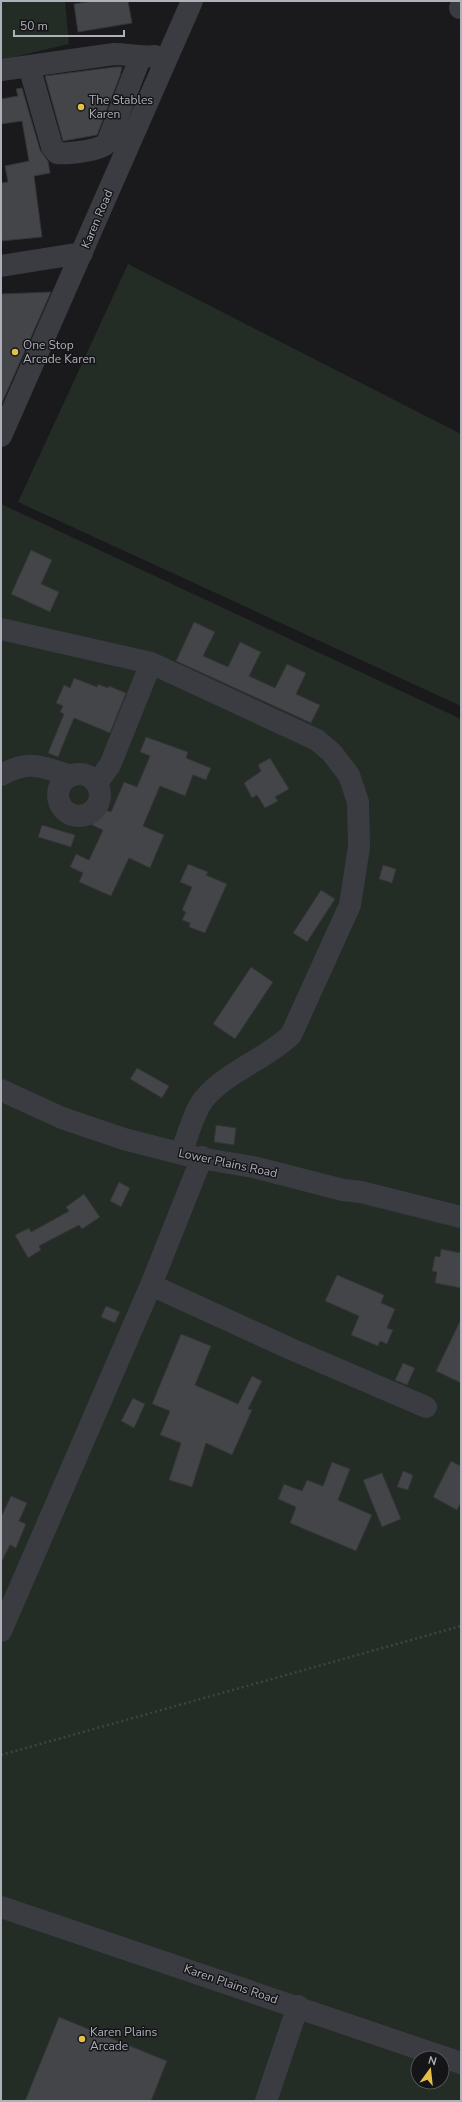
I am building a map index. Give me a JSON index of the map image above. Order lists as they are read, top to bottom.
{
  "streets": {
    "street": ["Karen Road", "Lower Plains Road", "Karen Plains Road"]
  },
  "places": ["The Stables Karen", "One Stop Arcade Karen", "Karen Plains Arcade"],
  "scale_bar": "50 m",
  "north": "top"
}
